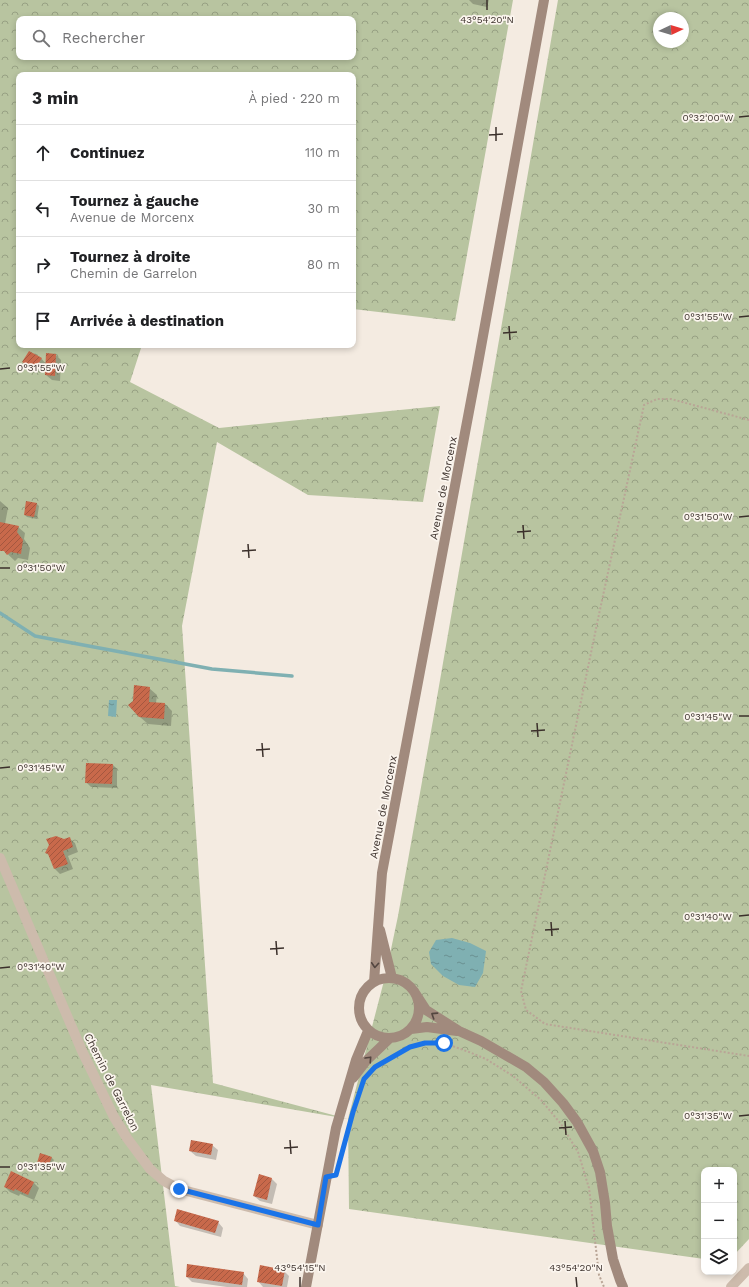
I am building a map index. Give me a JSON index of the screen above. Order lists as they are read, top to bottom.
{
  "streets": {
    "main road": ["Avenue de Morcenx"],
    "street": ["Chemin de Garrelon"]
  },
  "north": "right",
  "page": {
    "search": "Rechercher",
    "heading": ["3 min", "À pied · 220 m"],
    "list": [
      ["Continuez", "110 m"],
      ["Tournez à gauche", "Avenue de Morcenx", "30 m"],
      ["Tournez à droite", "Chemin de Garrelon", "80 m"],
      "Arrivée à destination"
    ],
    "map_buttons": ["+", "−"]
  },
  "coordinates": [
    "43°54'20\"N",
    "0°32'00\"W",
    "0°31'55\"W",
    "0°31'50\"W",
    "0°31'45\"W",
    "0°31'40\"W",
    "0°31'35\"W",
    "43°54'15\"N"
  ]
}
